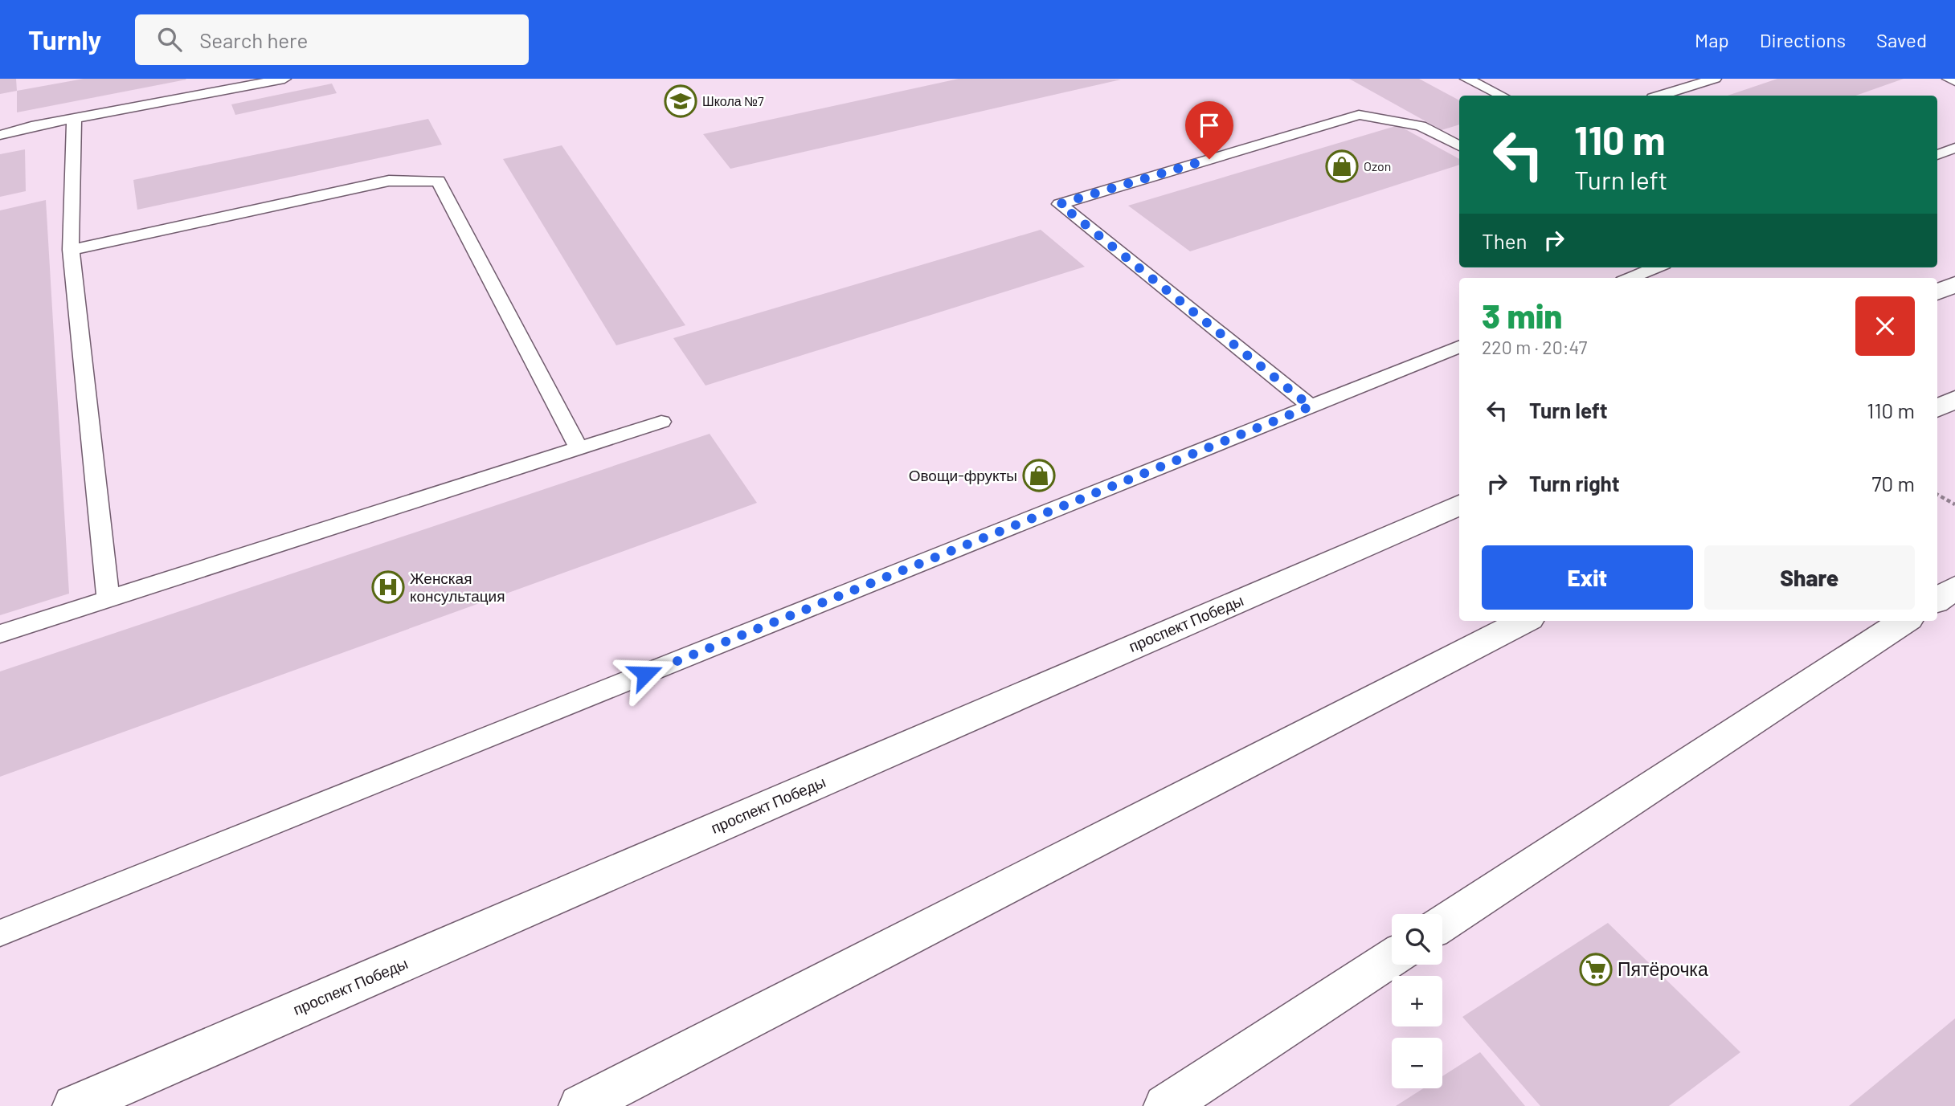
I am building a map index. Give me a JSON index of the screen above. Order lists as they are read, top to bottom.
{
  "streets": {
    "main road": ["проспект Победы"]
  },
  "places": {
    "school or university": ["Школа №7"],
    "shop": ["Ozon", "Овощи-фрукты"],
    "hospital": ["Женская консультация"],
    "supermarket": ["Пятёрочка"]
  },
  "page": {
    "header": "Turnly",
    "search": "Search here",
    "nav": ["Map", "Directions", "Saved"],
    "turn": ["110 m", "Turn left"],
    "then": "Then",
    "heading": ["3 min", "220 m · 20:47"],
    "list": [
      {
        "name": "Turn left",
        "value": "110 m"
      },
      {
        "name": "Turn right",
        "value": "70 m"
      }
    ],
    "buttons": ["Exit", "Share"],
    "map_buttons": ["+", "−"]
  }
}
